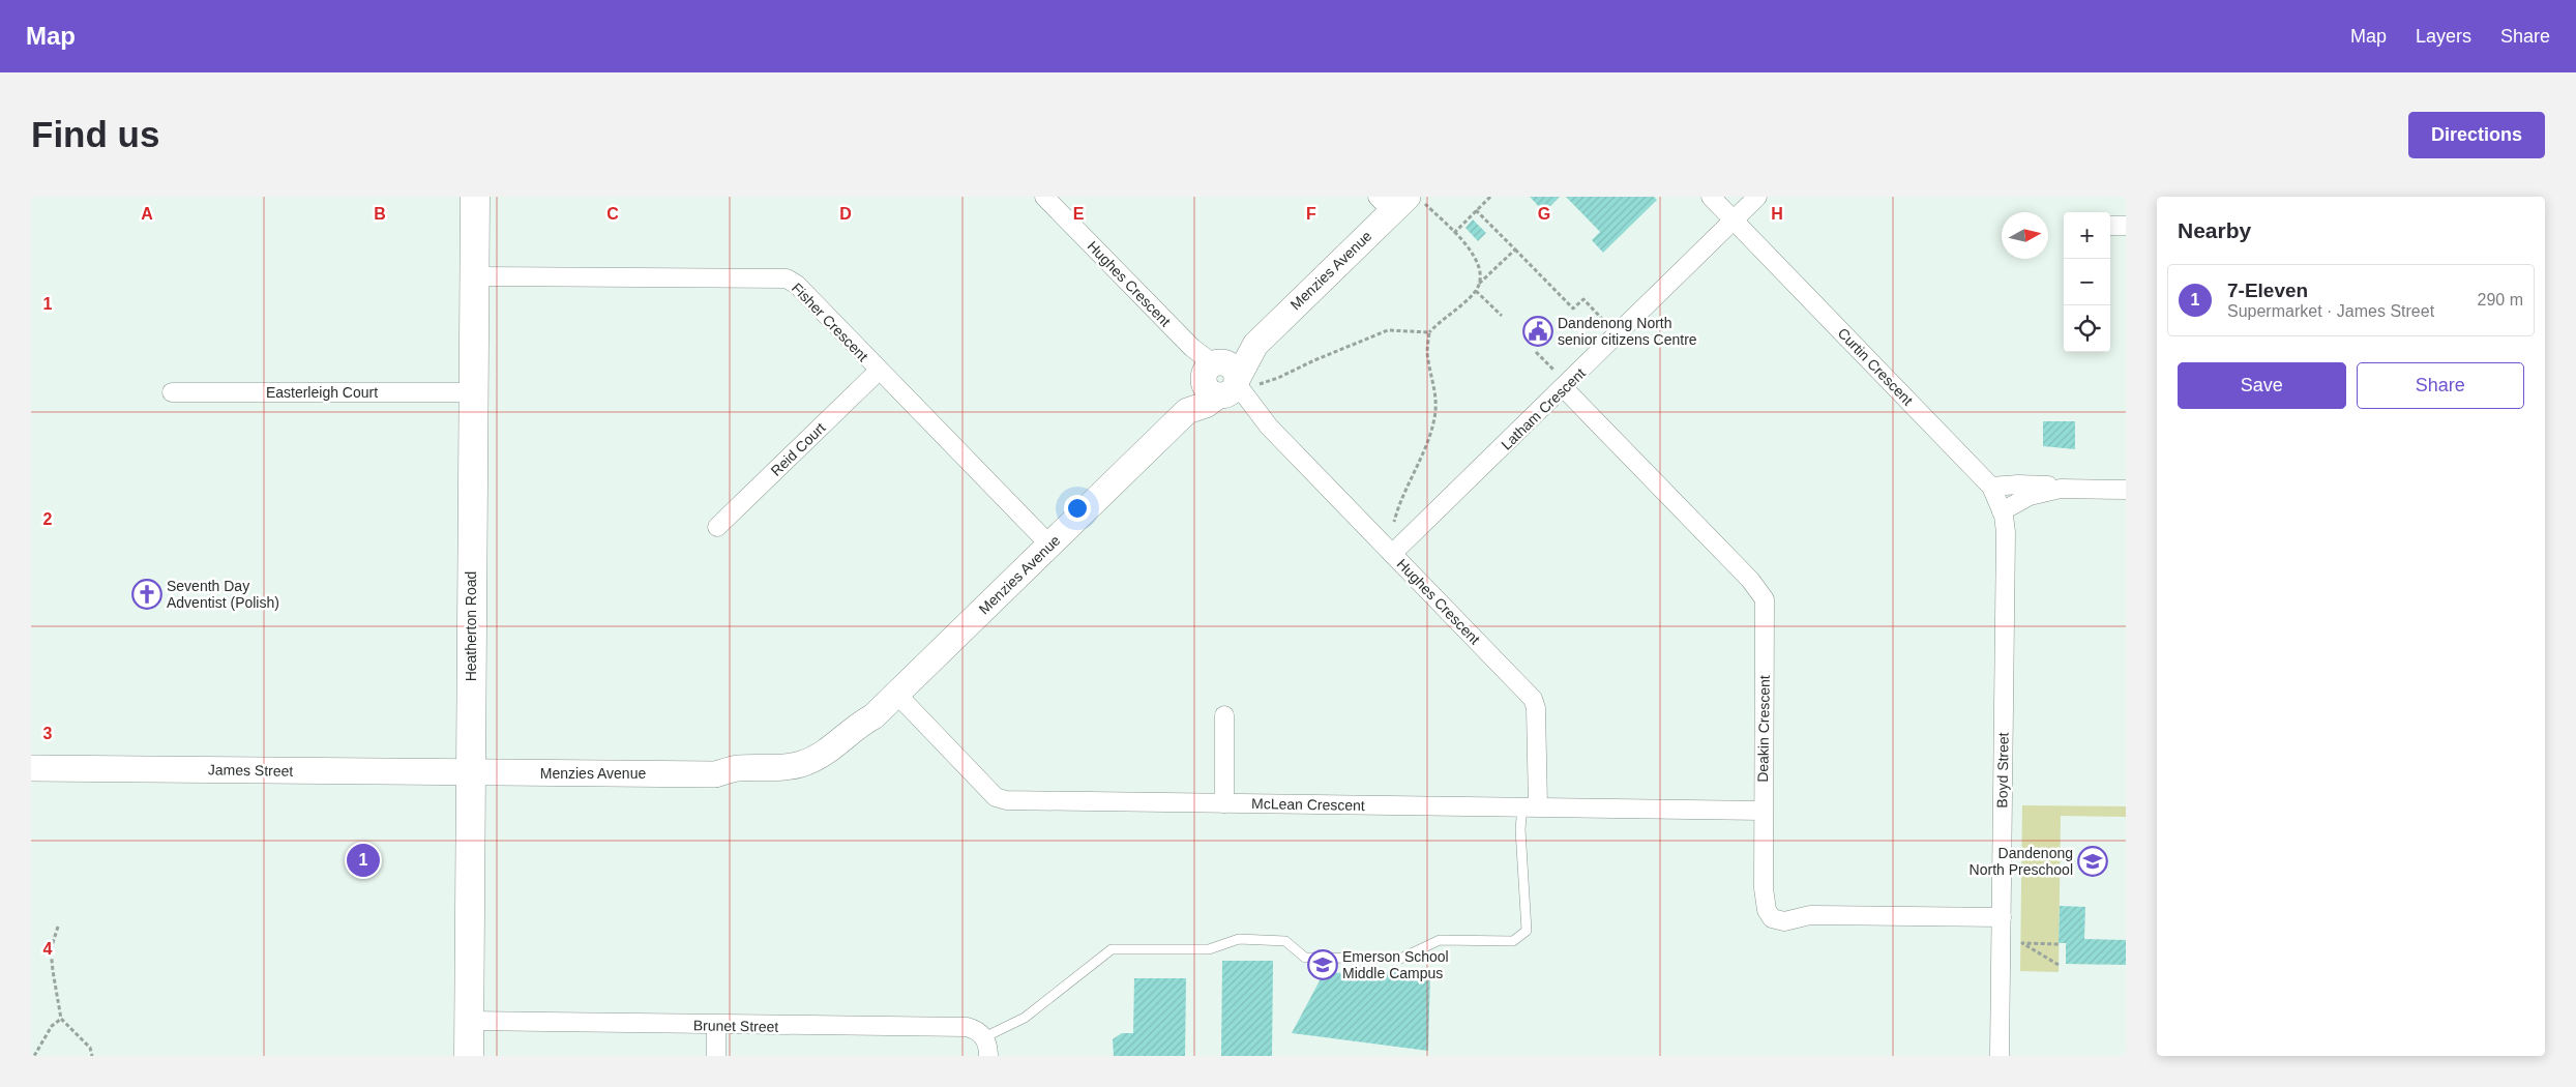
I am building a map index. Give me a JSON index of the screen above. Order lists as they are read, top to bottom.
{
  "streets": {
    "main road": ["Heatherton Road"],
    "street": [
      "Menzies Avenue",
      "Hughes Crescent",
      "Fisher Crescent",
      "Curtin Crescent",
      "Easterleigh Court",
      "Latham Crescent",
      "Reid Court",
      "Deakin Crescent",
      "James Street",
      "Boyd Street",
      "McLean Crescent",
      "Brunet Street"
    ]
  },
  "crossings": [
    ["Menzies Avenue", "Hughes Crescent"],
    ["Menzies Avenue", "Fisher Crescent"],
    ["Menzies Avenue", "Heatherton Road"],
    ["Menzies Avenue", "James Street"],
    ["Menzies Avenue", "McLean Crescent"],
    ["Hughes Crescent", "Latham Crescent"],
    ["Hughes Crescent", "McLean Crescent"],
    ["Fisher Crescent", "Reid Court"],
    ["Fisher Crescent", "Heatherton Road"],
    ["Curtin Crescent", "Latham Crescent"],
    ["Curtin Crescent", "Boyd Street"],
    ["Easterleigh Court", "Heatherton Road"],
    ["Latham Crescent", "Deakin Crescent"],
    ["Heatherton Road", "James Street"],
    ["Heatherton Road", "Brunet Street"],
    ["Deakin Crescent", "Boyd Street"],
    ["Deakin Crescent", "McLean Crescent"]
  ],
  "places": {
    "public building": ["Dandenong North senior citizens Centre"],
    "church": ["Seventh Day Adventist (Polish)"],
    "school or university": ["Dandenong North Preschool", "Emerson School Middle Campus"]
  },
  "north": "right",
  "page": {
    "header": "Map",
    "nav": ["Map", "Layers", "Share"],
    "buttons": [
      "Directions",
      ["Save", "Share"]
    ],
    "title": "Find us",
    "heading": "Nearby",
    "map_buttons": ["+", "−"],
    "list": [
      {
        "mark": "1",
        "name": "7-Eleven",
        "note": "Supermarket · James Street",
        "value": "290 m"
      }
    ],
    "pins": "1"
  },
  "grid": {
    "columns": [
      "A",
      "B",
      "C",
      "D",
      "E",
      "F",
      "G",
      "H"
    ],
    "rows": [
      "1",
      "2",
      "3",
      "4"
    ]
  }
}
